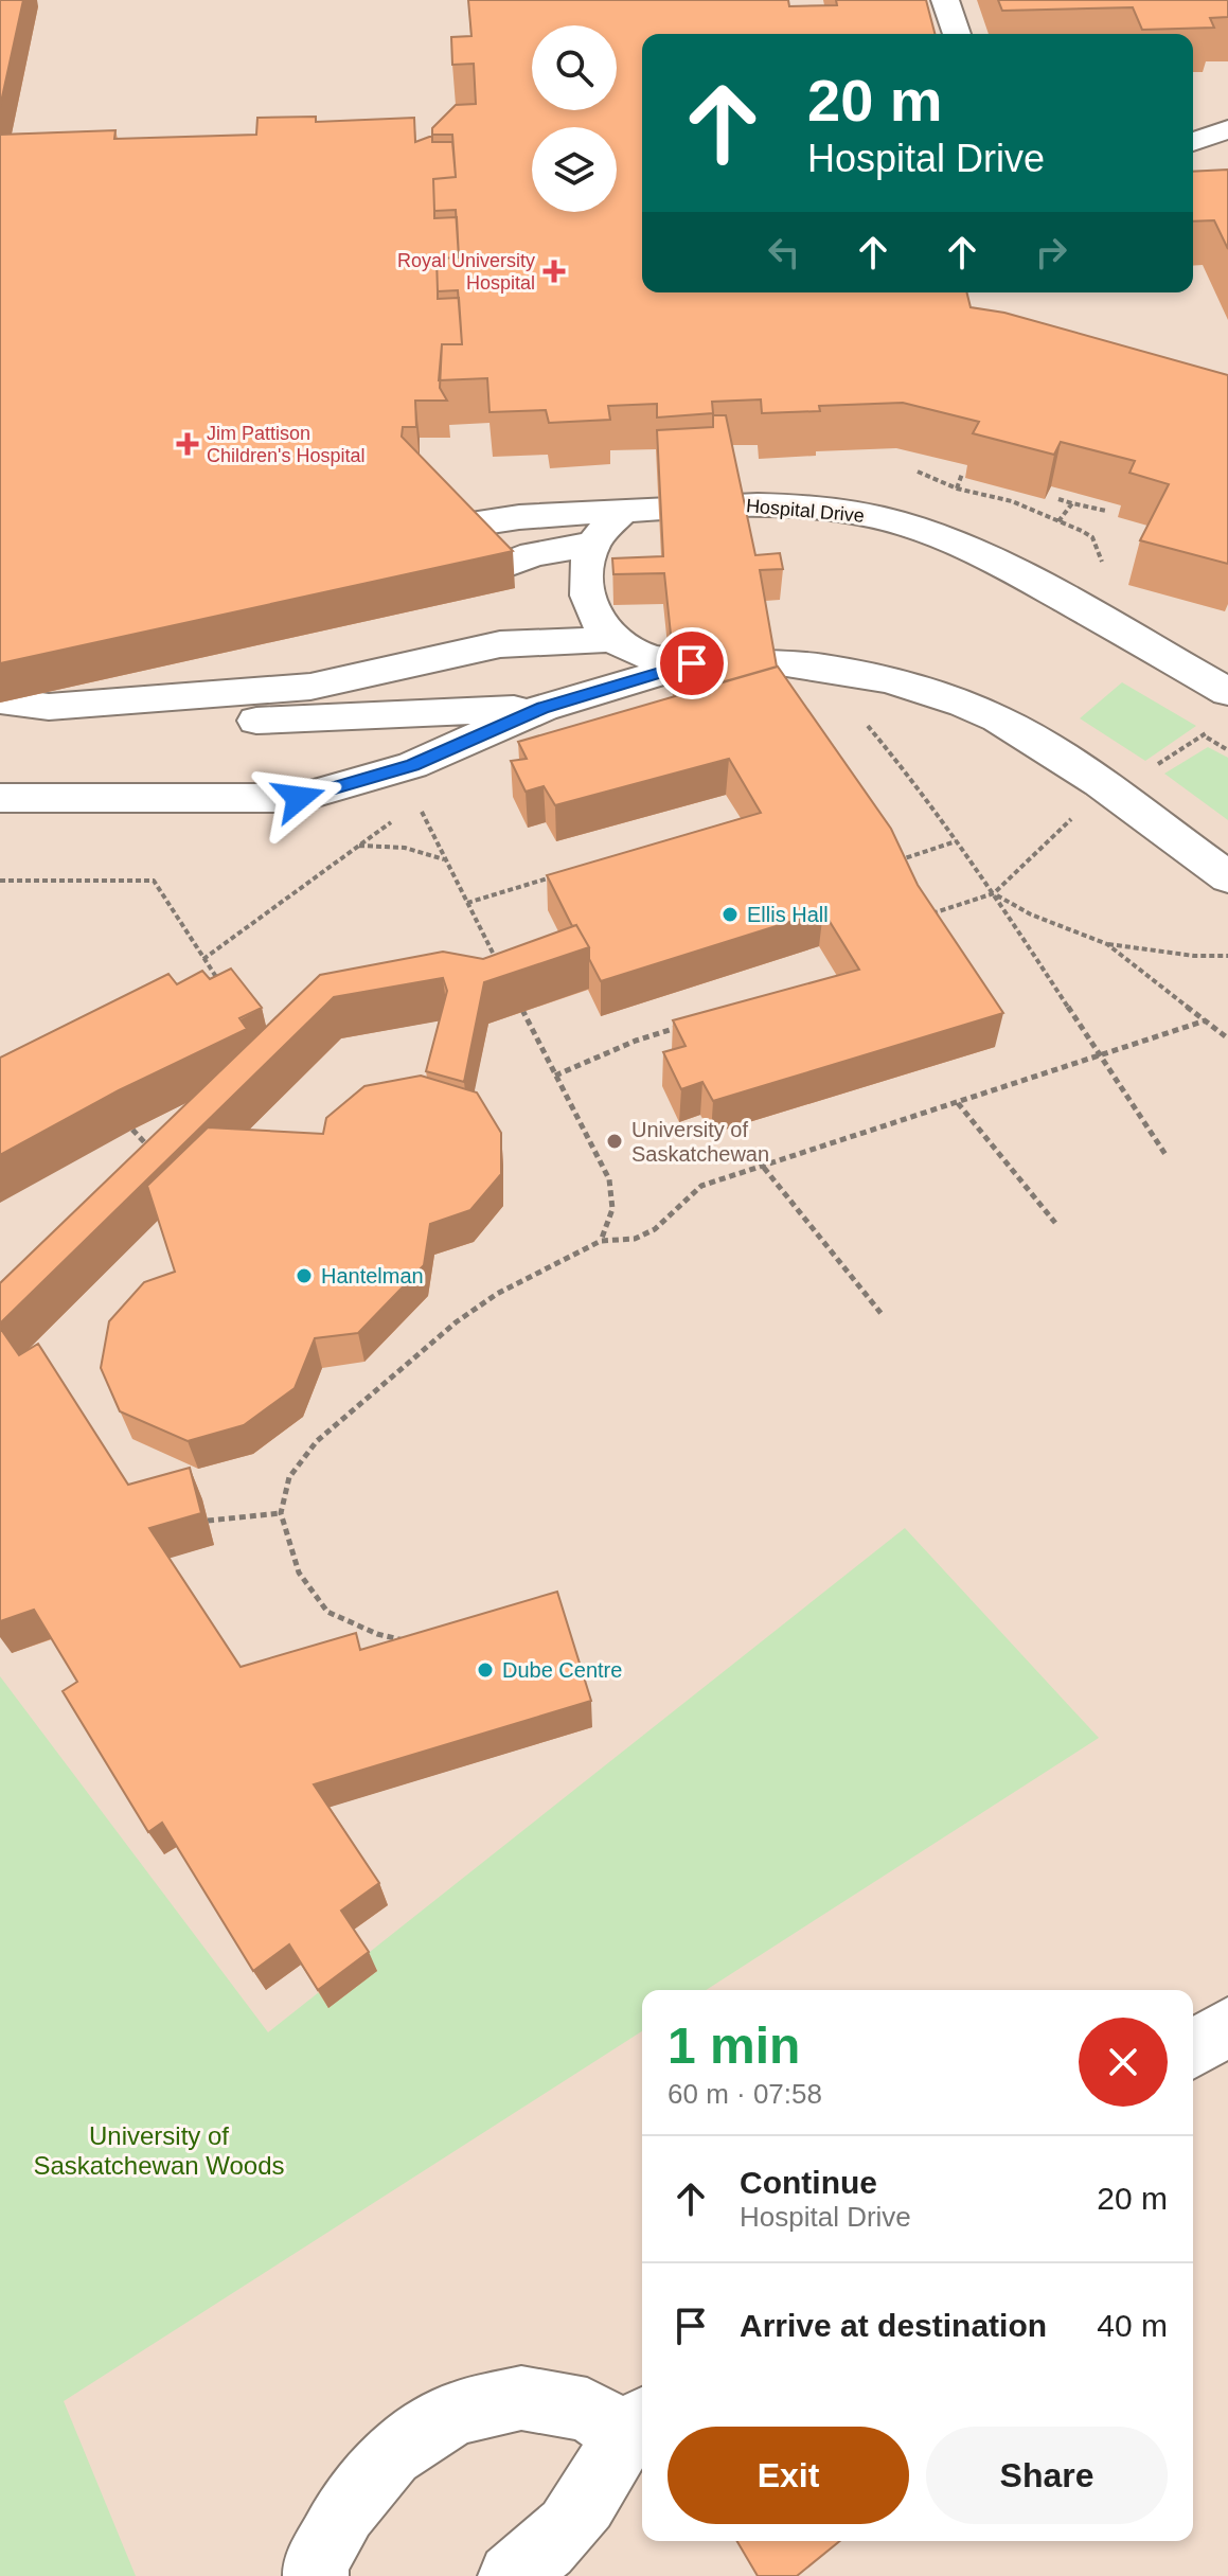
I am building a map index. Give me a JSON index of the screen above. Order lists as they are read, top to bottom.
{
  "streets": {
    "street": ["Hospital Drive"]
  },
  "parks": ["University of Saskatchewan Woods"],
  "places": {
    "health": ["Royal University Hospital", "Jim Pattison Children's Hospital"],
    "other": [
      "Ellis Hall",
      "University of Saskatchewan",
      "Hantelman",
      "Dube Centre"
    ]
  },
  "page": {
    "turn": ["20 m", "Hospital Drive"],
    "heading": ["1 min", "60 m · 07:58"],
    "list": [
      {
        "name": "Continue",
        "note": "Hospital Drive",
        "value": "20 m"
      },
      {
        "name": "Arrive at destination",
        "value": "40 m"
      }
    ],
    "buttons": ["Exit", "Share"]
  }
}
